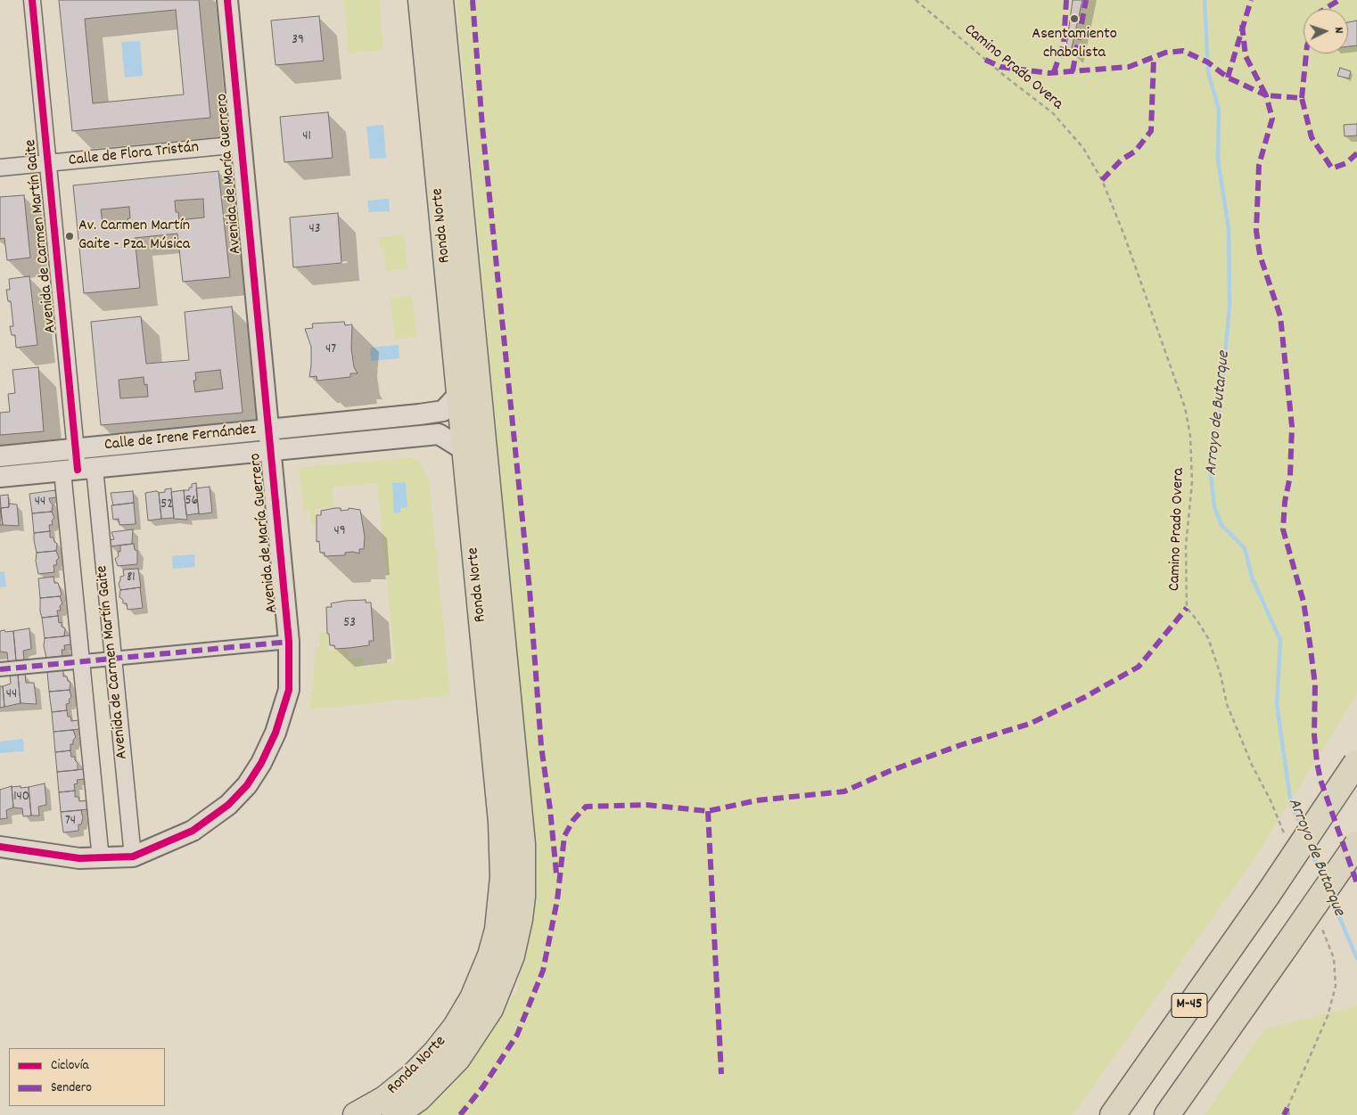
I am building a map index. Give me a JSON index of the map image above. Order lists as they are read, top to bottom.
{
  "streets": {
    "main road": ["Ronda Norte", "M-45"],
    "street": [
      "Calle de Flora Tristán",
      "Avenida de María Guerrero",
      "Avenida de Carmen Martín Gaite",
      "Calle de Irene Fernández"
    ],
    "path": ["Camino Prado Overa"]
  },
  "crossings": [
    ["Calle de Flora Tristán", "Avenida de María Guerrero"],
    ["Calle de Flora Tristán", "Avenida de Carmen Martín Gaite"],
    ["Avenida de María Guerrero", "Avenida de Carmen Martín Gaite"],
    ["Avenida de María Guerrero", "Calle de Irene Fernández"],
    ["Ronda Norte", "Calle de Irene Fernández"],
    ["Avenida de Carmen Martín Gaite", "Calle de Irene Fernández"]
  ],
  "water": ["Arroyo de Butarque"],
  "places": ["Asentamiento chabolista", "Av. Carmen Martín Gaite - Pza. Música"],
  "house_numbers": [
    "39",
    "41",
    "43",
    "47",
    "56",
    "44",
    "52",
    "49",
    "81",
    "53",
    "44",
    "140",
    "74"
  ],
  "legend": ["Ciclovía", "Sendero"],
  "north": "right"
}
